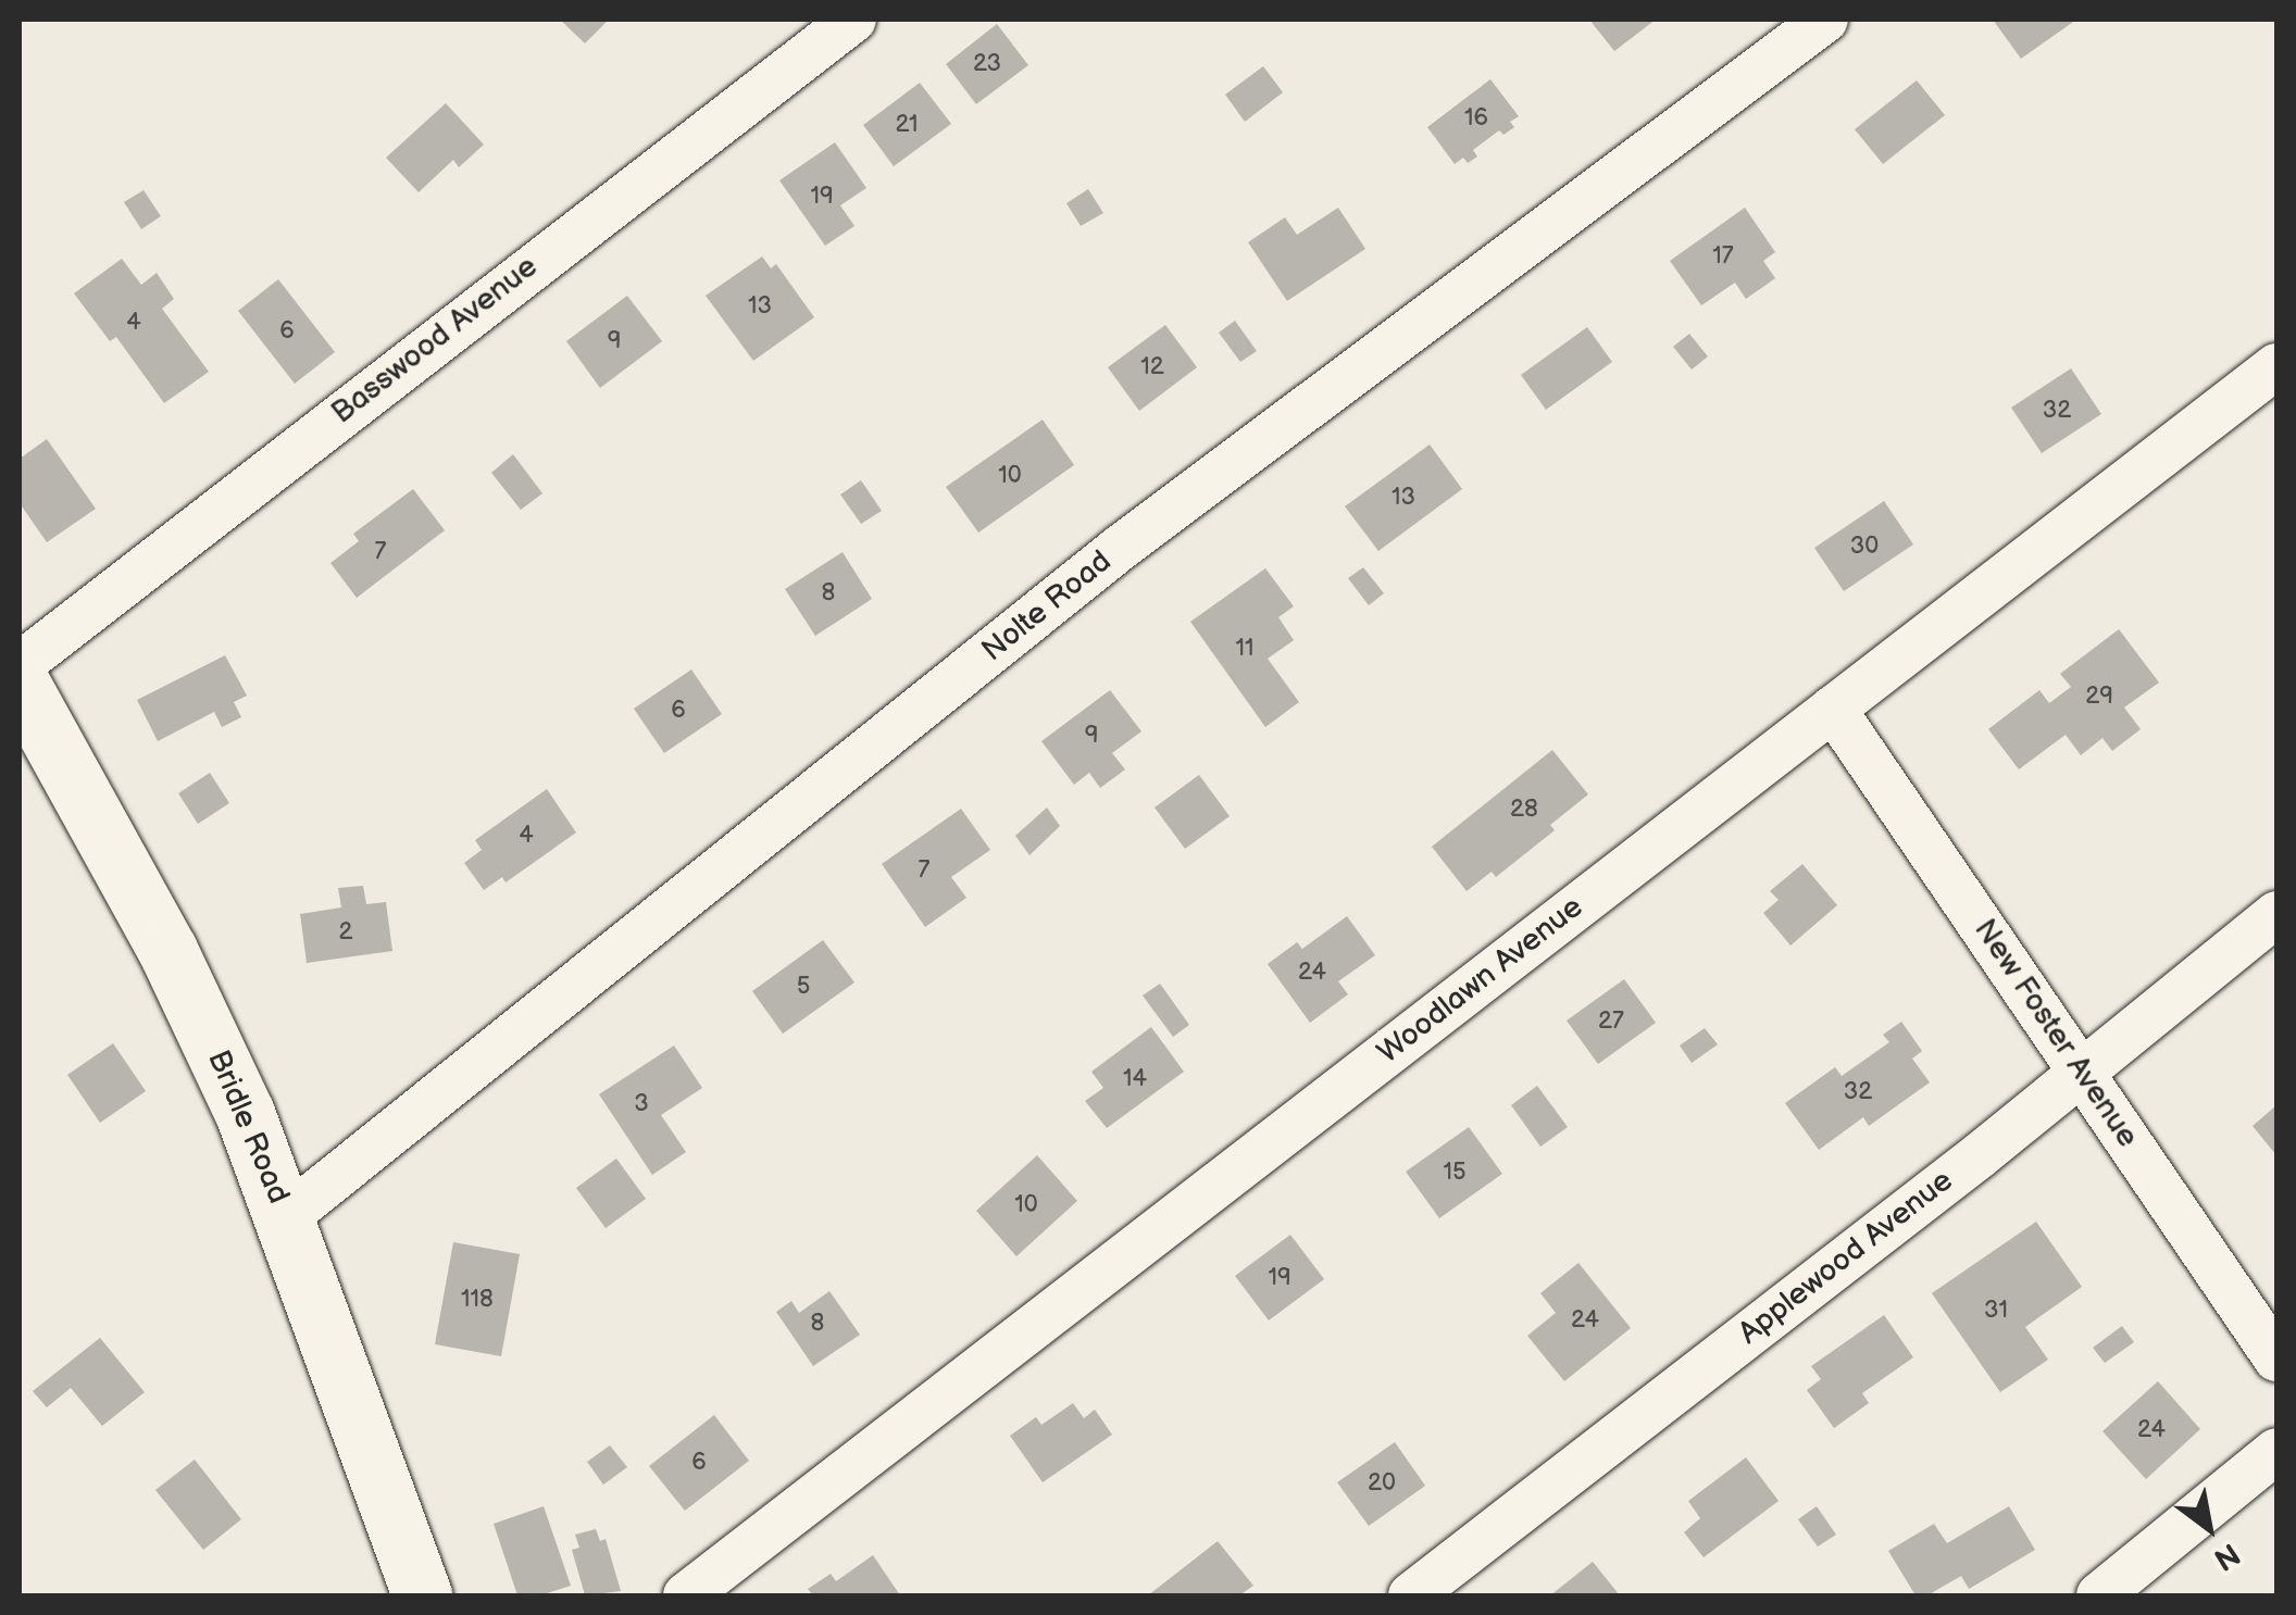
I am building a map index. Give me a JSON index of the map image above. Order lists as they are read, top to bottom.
{
  "streets": {
    "street": [
      "Basswood Avenue",
      "Nolte Road",
      "Woodlawn Avenue",
      "New Foster Avenue",
      "Bridle Road",
      "Applewood Avenue"
    ]
  },
  "crossings": [
    ["Nolte Road", "Bridle Road"],
    ["Woodlawn Avenue", "New Foster Avenue"],
    ["New Foster Avenue", "Applewood Avenue"]
  ],
  "house_numbers": [
    "23",
    "16",
    "21",
    "19",
    "17",
    "13",
    "4",
    "6",
    "9",
    "12",
    "32",
    "10",
    "13",
    "30",
    "7",
    "8",
    "11",
    "29",
    "6",
    "9",
    "28",
    "4",
    "7",
    "2",
    "24",
    "5",
    "27",
    "14",
    "32",
    "3",
    "15",
    "10",
    "19",
    "118",
    "31",
    "24",
    "8",
    "24",
    "6",
    "20"
  ],
  "north": "bottom right"
}
